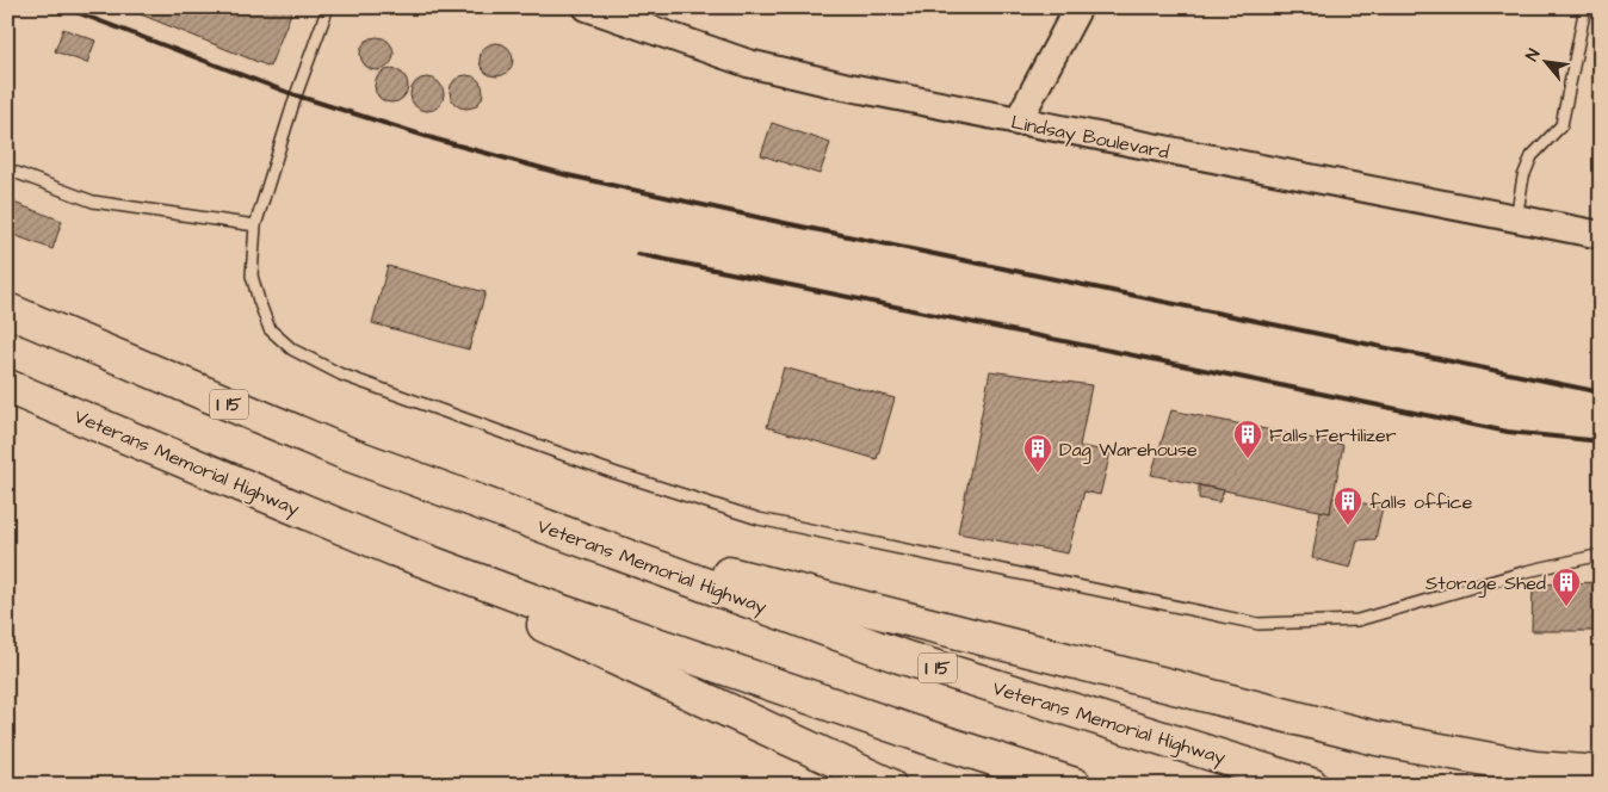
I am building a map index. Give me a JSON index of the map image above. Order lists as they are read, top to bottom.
{
  "streets": {
    "highway": ["I 15", "Veterans Memorial Highway"],
    "street": ["Lindsay Boulevard"]
  },
  "places": {
    "building": [
      "Falls Fertilizer",
      "Dag Warehouse",
      "falls office",
      "Storage Shed"
    ]
  },
  "north": "top left"
}
